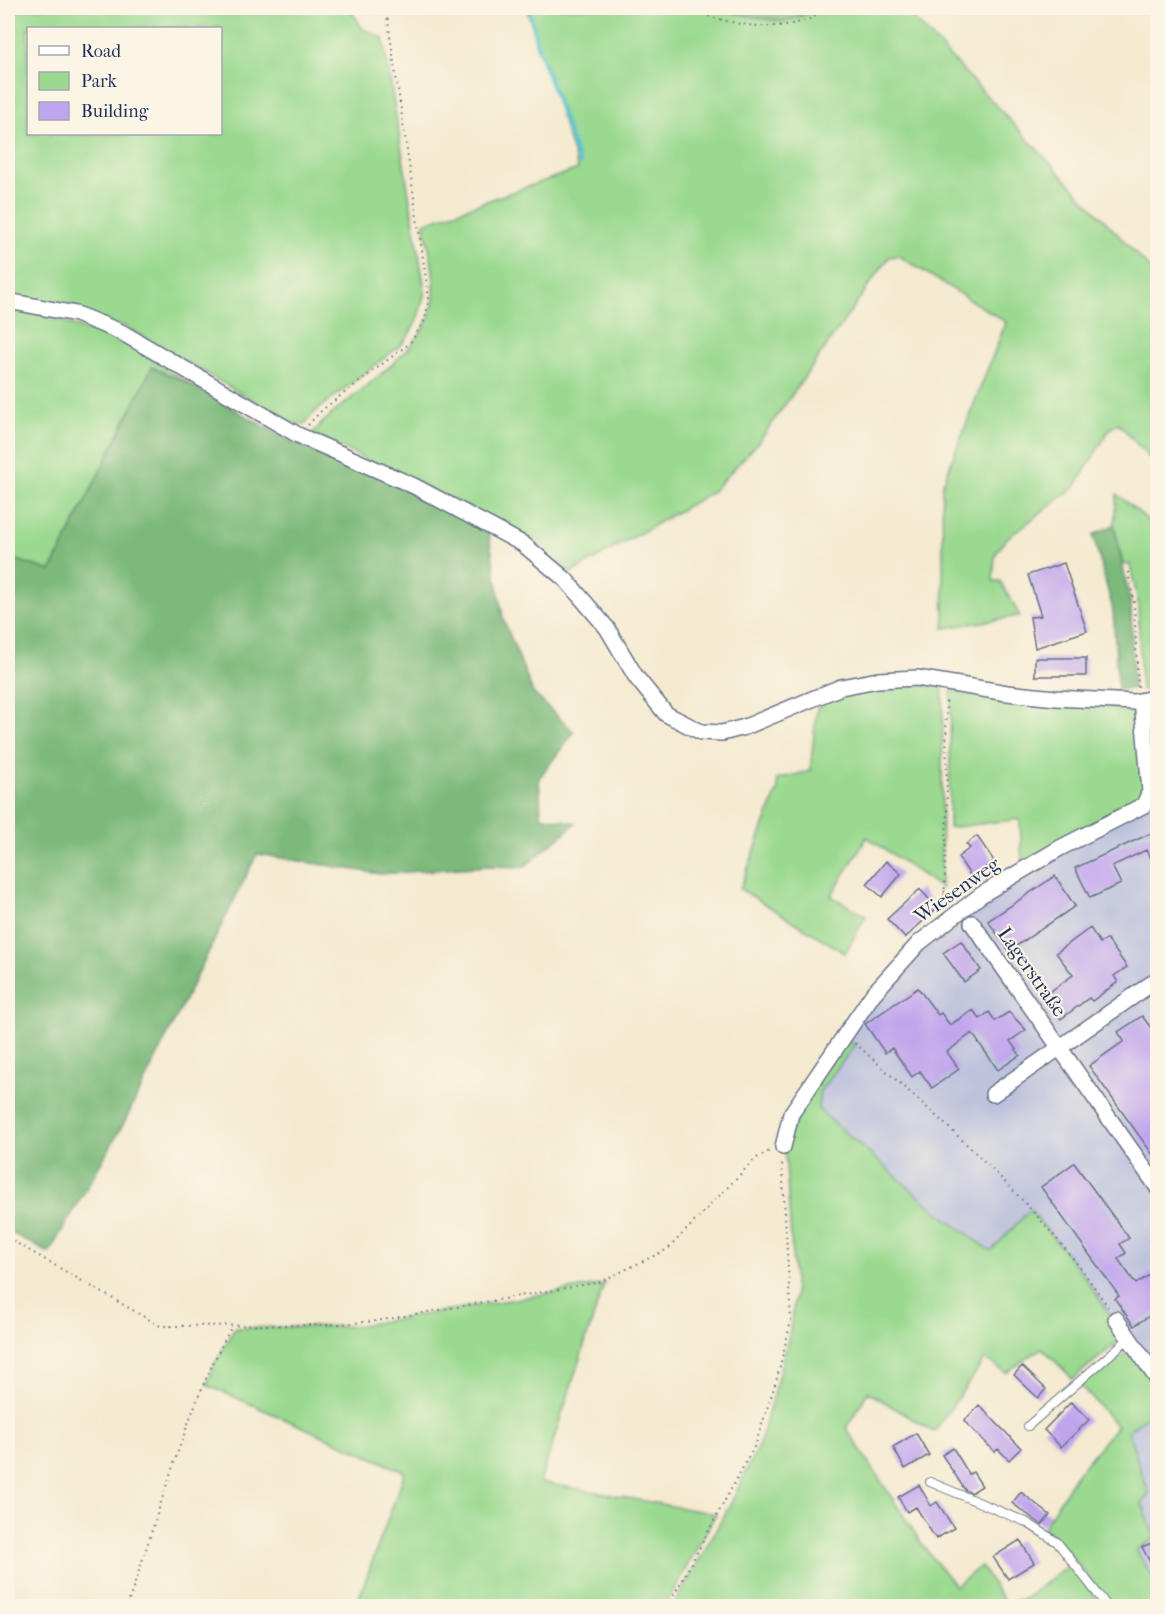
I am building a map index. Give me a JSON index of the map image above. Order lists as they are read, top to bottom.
{
  "streets": {
    "street": ["Wiesenweg", "Lagerstraße"]
  },
  "legend": ["Road", "Park", "Building"]
}
